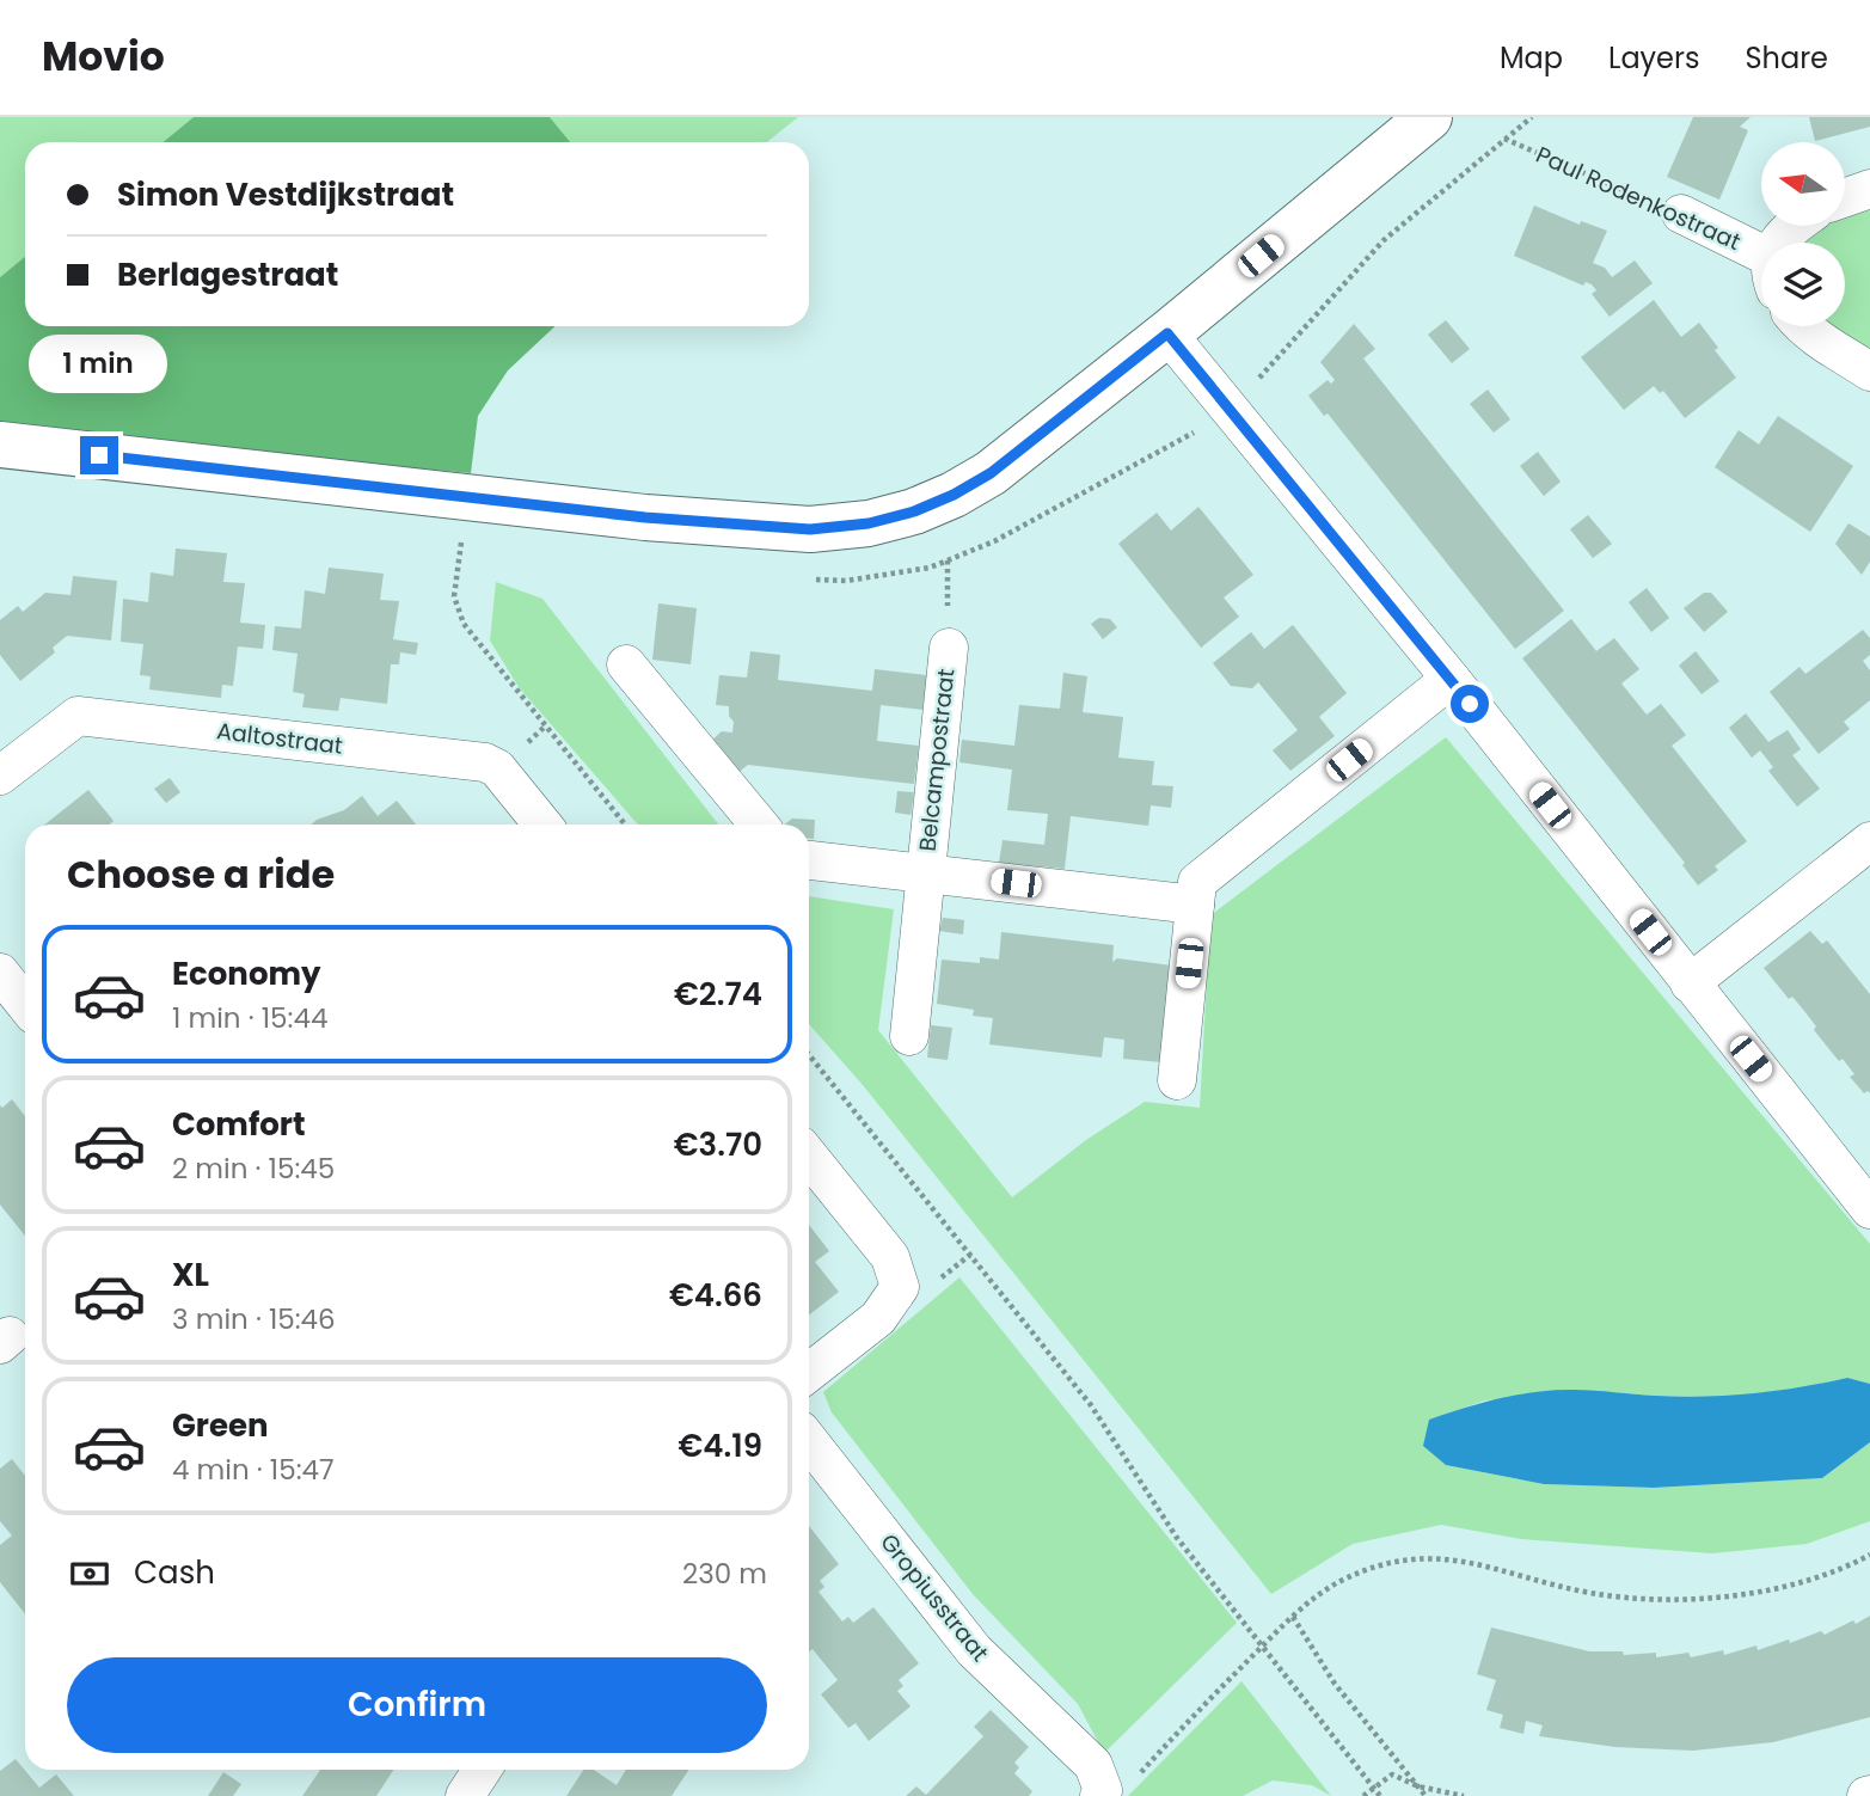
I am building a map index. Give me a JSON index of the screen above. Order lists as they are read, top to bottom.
{
  "streets": {
    "street": [
      "Paul Rodenkostraat",
      "Aaltostraat",
      "Belcampostraat",
      "Gropiusstraat"
    ]
  },
  "north": "left",
  "page": {
    "header": "Movio",
    "nav": ["Map", "Layers", "Share"],
    "banner": ["Simon Vestdijkstraat", "Berlagestraat"],
    "bubble": "1 min",
    "heading": "Choose a ride",
    "list": [
      {
        "name": "Economy",
        "note": "1 min · 15:44",
        "value": "€2.74"
      },
      {
        "name": "Comfort",
        "note": "2 min · 15:45",
        "value": "€3.70"
      },
      {
        "name": "XL",
        "note": "3 min · 15:46",
        "value": "€4.66"
      },
      {
        "name": "Green",
        "note": "4 min · 15:47",
        "value": "€4.19"
      }
    ],
    "pay": ["Cash", "230 m"],
    "buttons": "Confirm"
  }
}
